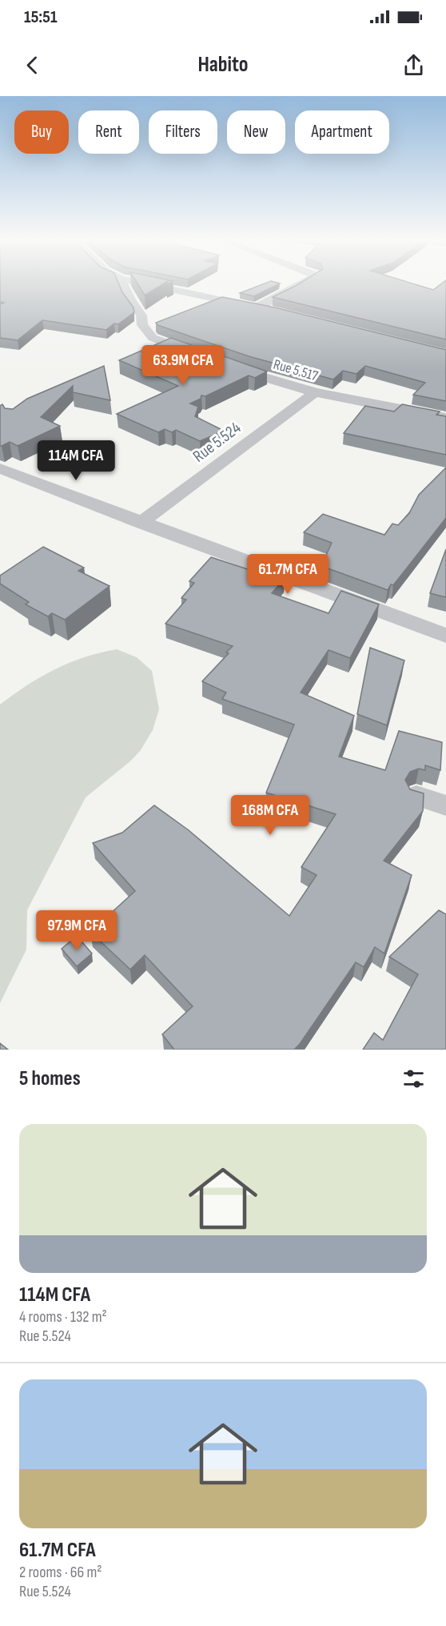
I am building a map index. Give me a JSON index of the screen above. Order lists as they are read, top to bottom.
{
  "streets": {
    "street": ["Rue 5.517", "Rue 5.524"]
  },
  "crossings": [
    ["Rue 5.517", "Rue 5.524"]
  ],
  "page": {
    "status": "15:51",
    "header": "Habito",
    "chip": [
      "Buy",
      "Rent",
      "Filters",
      "New",
      "Apartment"
    ],
    "price": [
      "63.9M CFA",
      "114M CFA",
      "61.7M CFA",
      "168M CFA",
      "97.9M CFA"
    ],
    "heading": "5 homes",
    "list": [
      {
        "name": "114M CFA",
        "note": "4 rooms · 132 m² · Rue 5.524"
      },
      {
        "name": "61.7M CFA",
        "note": "2 rooms · 66 m² · Rue 5.524"
      }
    ]
  }
}
